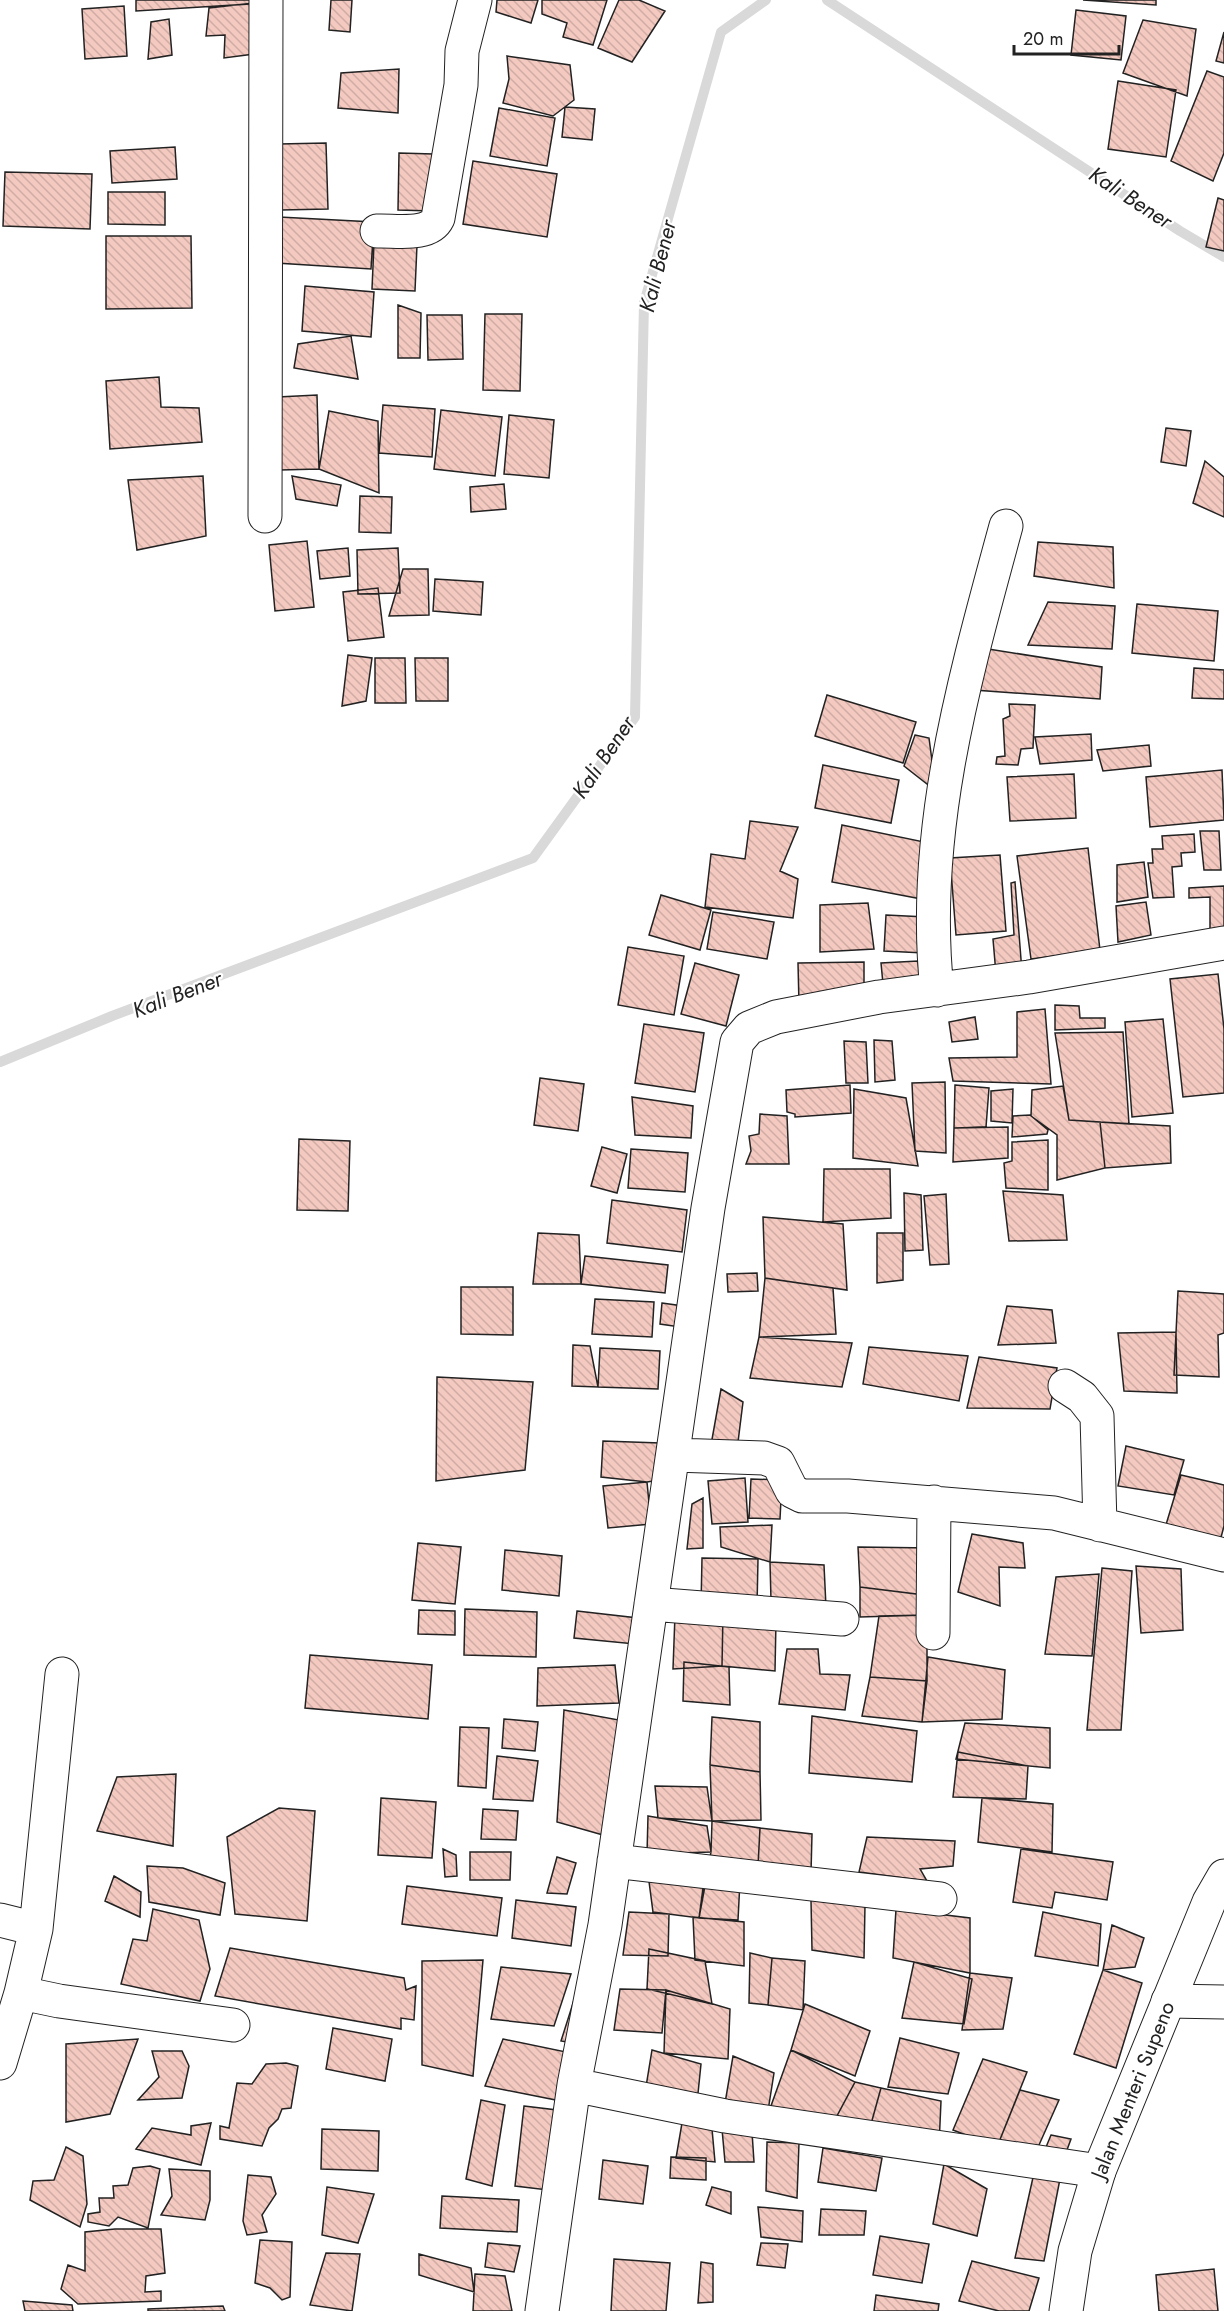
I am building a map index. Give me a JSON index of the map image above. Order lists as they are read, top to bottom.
{
  "streets": {
    "street": ["Jalan Menteri Supeno"]
  },
  "water": ["Kali Bener"],
  "scale_bar": "20 m"
}
